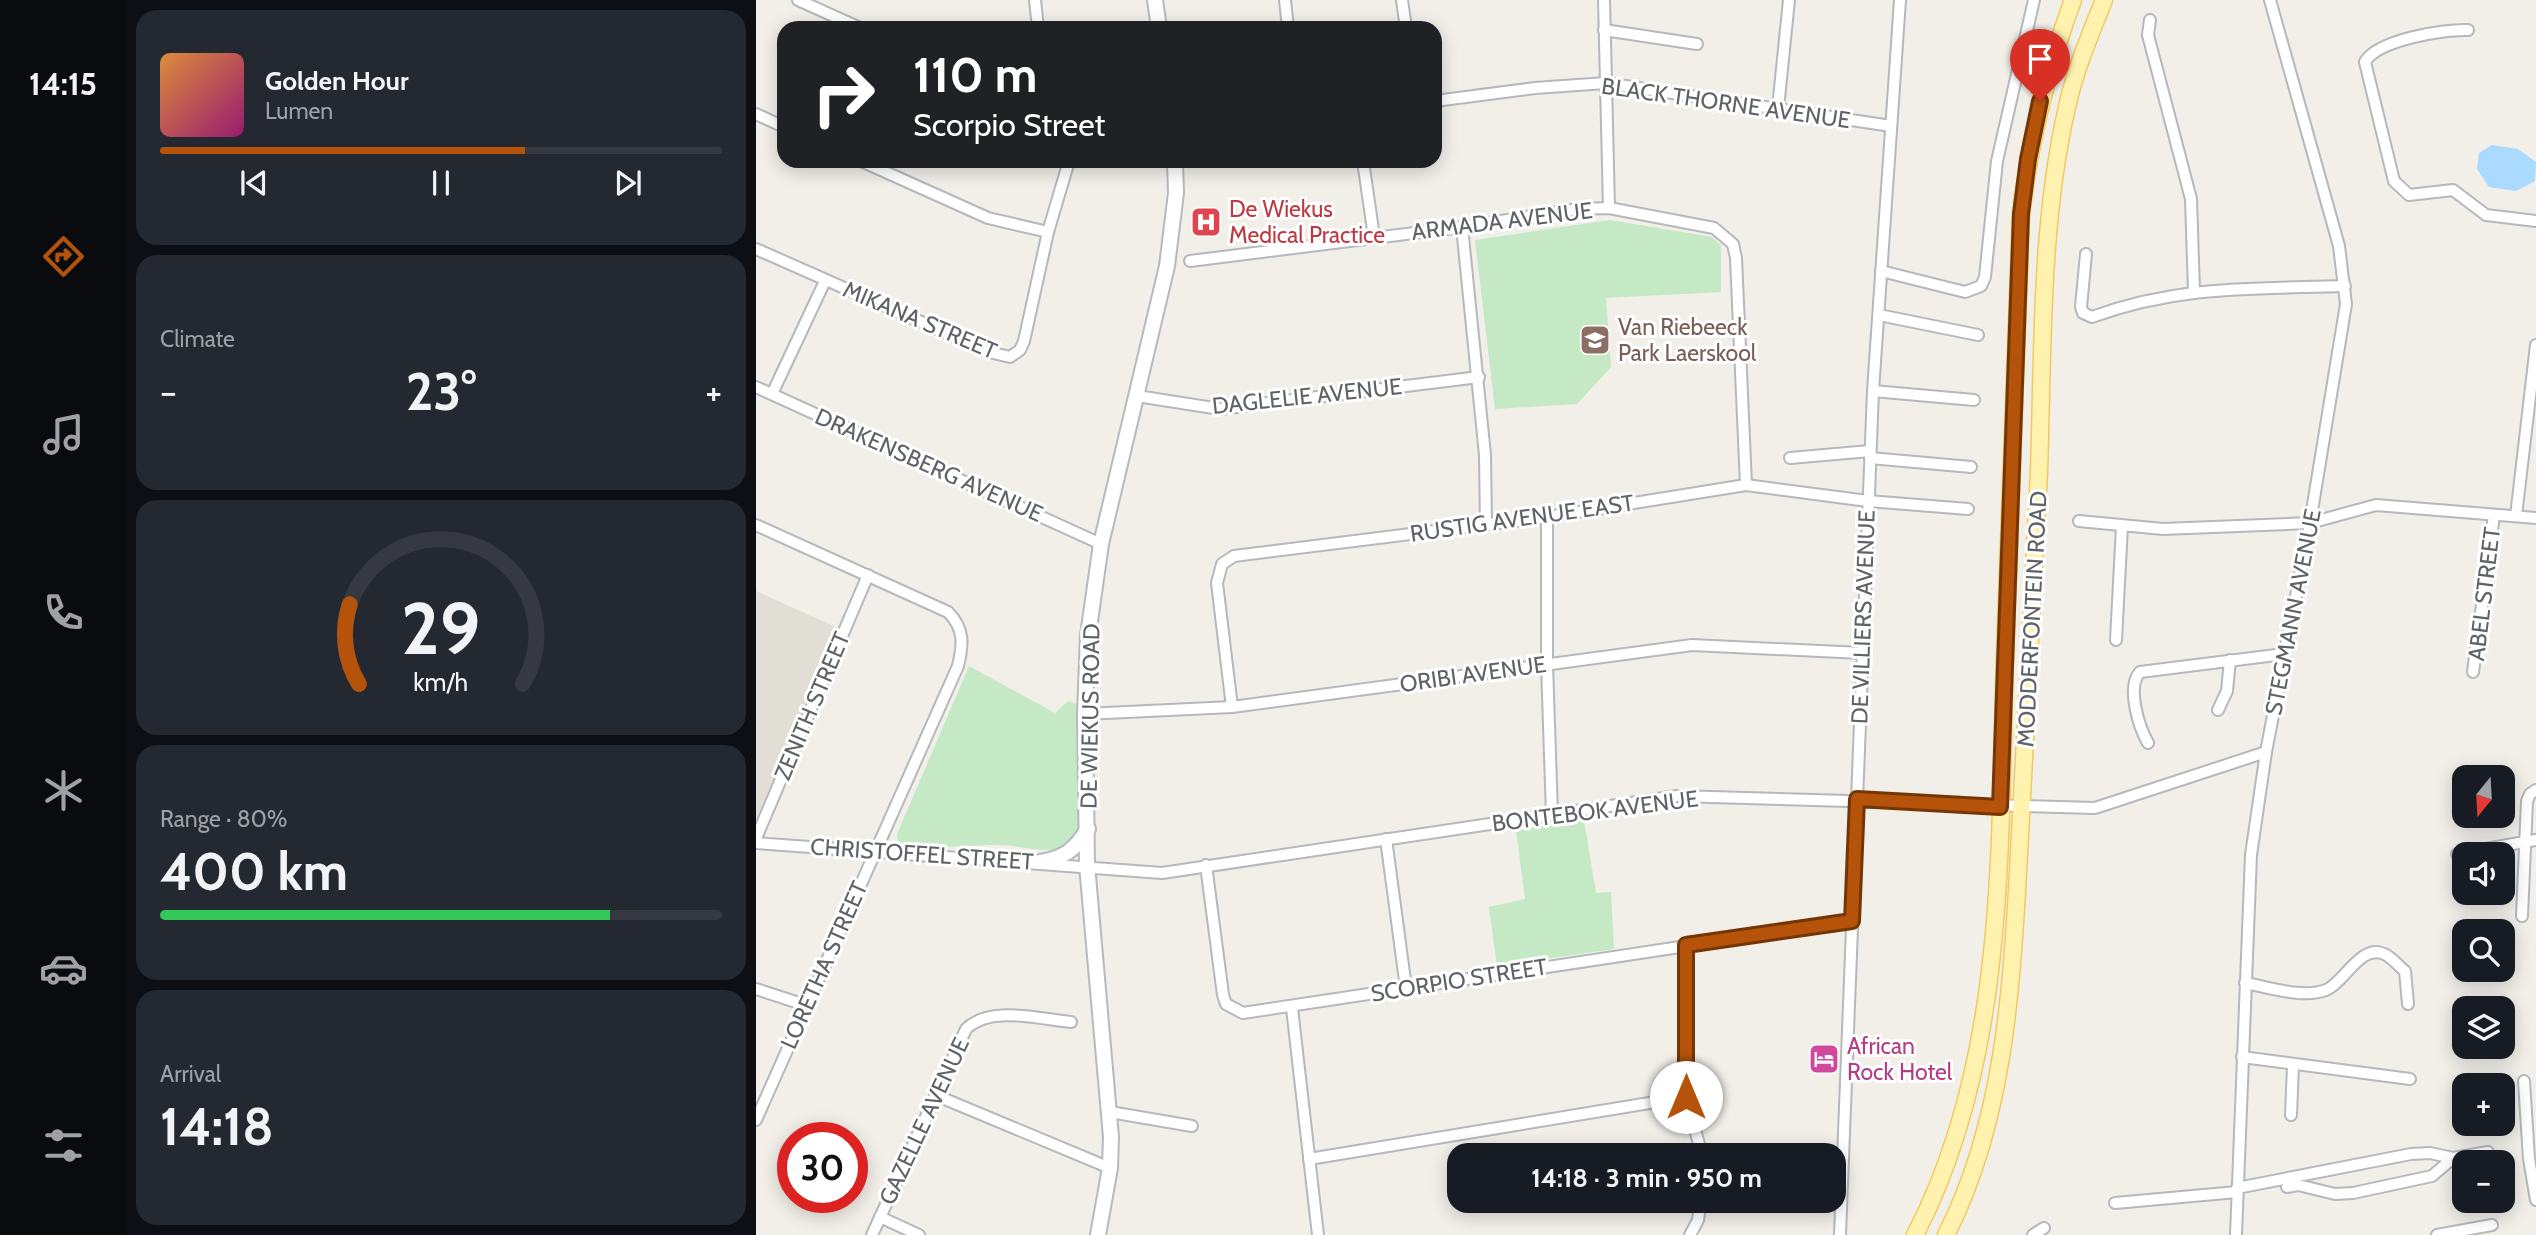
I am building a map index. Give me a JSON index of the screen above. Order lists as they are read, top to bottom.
{
  "streets": {
    "main road": ["MODDERFONTEIN ROAD"],
    "street": [
      "BLACK THORNE AVENUE",
      "ARMADA AVENUE",
      "MIKANA STREET",
      "DAGLELIE AVENUE",
      "DRAKENSBERG AVENUE",
      "RUSTIG AVENUE EAST",
      "ABEL STREET",
      "STEGMANN AVENUE",
      "DE VILLIERS AVENUE",
      "ORIBI AVENUE",
      "ZENITH STREET",
      "DE WIEKUS ROAD",
      "BONTEBOK AVENUE",
      "CHRISTOFFEL STREET",
      "LORETHA STREET",
      "SCORPIO STREET",
      "GAZELLE AVENUE"
    ]
  },
  "crossings": [
    ["BLACK THORNE AVENUE", "DE VILLIERS AVENUE"],
    ["ARMADA AVENUE", "RUSTIG AVENUE EAST"],
    ["DAGLELIE AVENUE", "DE WIEKUS ROAD"],
    ["DRAKENSBERG AVENUE", "DE WIEKUS ROAD"],
    ["RUSTIG AVENUE EAST", "DE VILLIERS AVENUE"],
    ["RUSTIG AVENUE EAST", "ORIBI AVENUE"],
    ["STEGMANN AVENUE", "BONTEBOK AVENUE"],
    ["DE VILLIERS AVENUE", "ORIBI AVENUE"],
    ["DE VILLIERS AVENUE", "BONTEBOK AVENUE"],
    ["DE VILLIERS AVENUE", "SCORPIO STREET"],
    ["MODDERFONTEIN ROAD", "BONTEBOK AVENUE"],
    ["ORIBI AVENUE", "DE WIEKUS ROAD"],
    ["ZENITH STREET", "CHRISTOFFEL STREET"],
    ["ZENITH STREET", "LORETHA STREET"],
    ["DE WIEKUS ROAD", "BONTEBOK AVENUE"],
    ["DE WIEKUS ROAD", "CHRISTOFFEL STREET"],
    ["BONTEBOK AVENUE", "CHRISTOFFEL STREET"],
    ["BONTEBOK AVENUE", "SCORPIO STREET"],
    ["CHRISTOFFEL STREET", "LORETHA STREET"]
  ],
  "places": {
    "hospital": ["De Wiekus Medical Practice"],
    "school or university": ["Van Riebeeck Park Laerskool"],
    "hotel": ["African Rock Hotel"]
  },
  "north": "bottom",
  "page": {
    "tabs": "14:15",
    "turn": ["110 m", "Scorpio Street"],
    "song": ["Golden Hour", "Lumen"],
    "tile": [
      "Climate",
      ["Range · 80%", "400 km"],
      ["Arrival", "14:18"]
    ],
    "heat": ["−", "23°", "+"],
    "map_buttons": ["+", "−"],
    "limit": "30",
    "trip": "14:18 · 3 min · 950 m",
    "gauge": ["29", "km/h"]
  }
}
